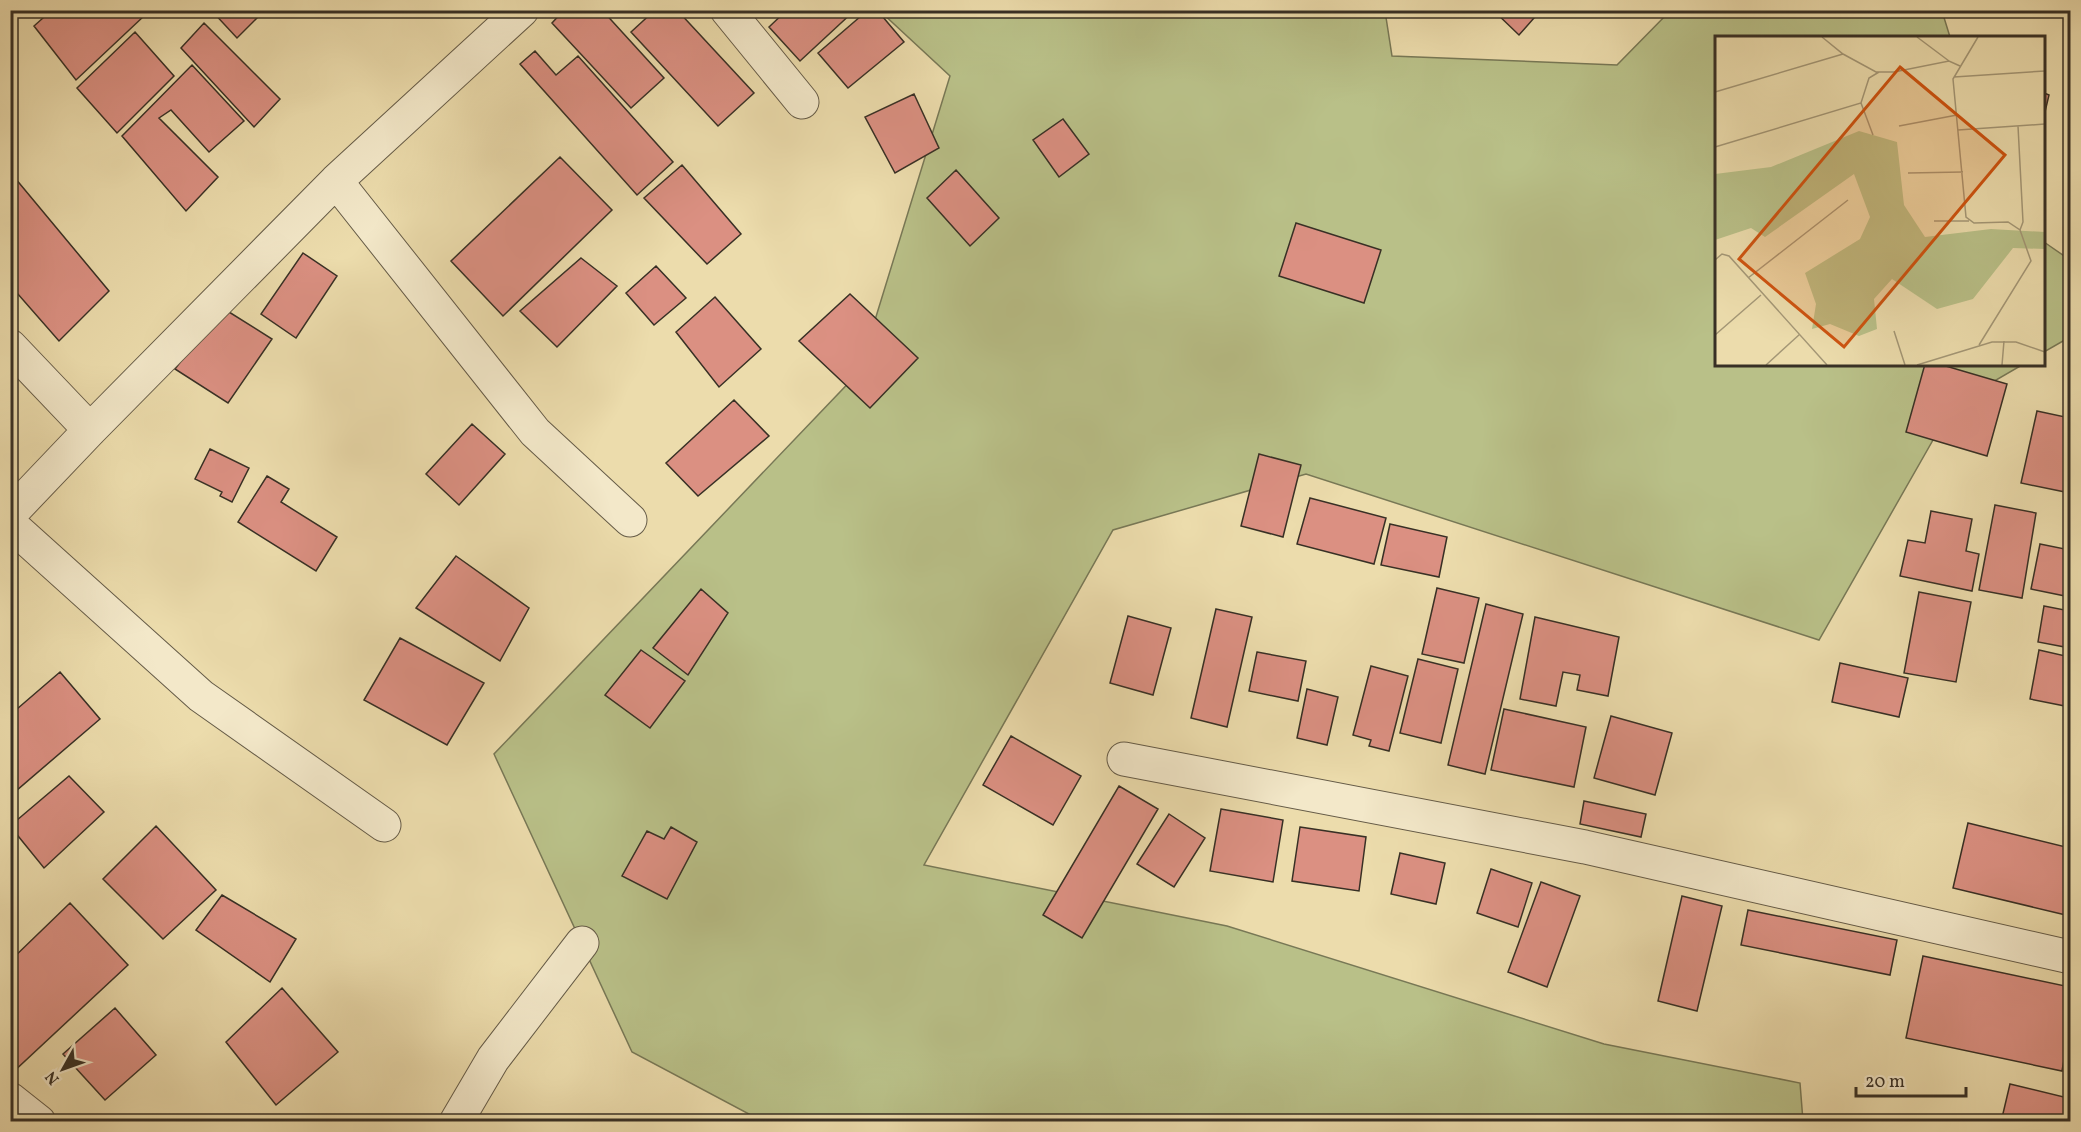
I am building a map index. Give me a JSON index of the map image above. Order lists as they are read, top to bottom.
{
  "scale_bar": "20 m",
  "north": "bottom left"
}
